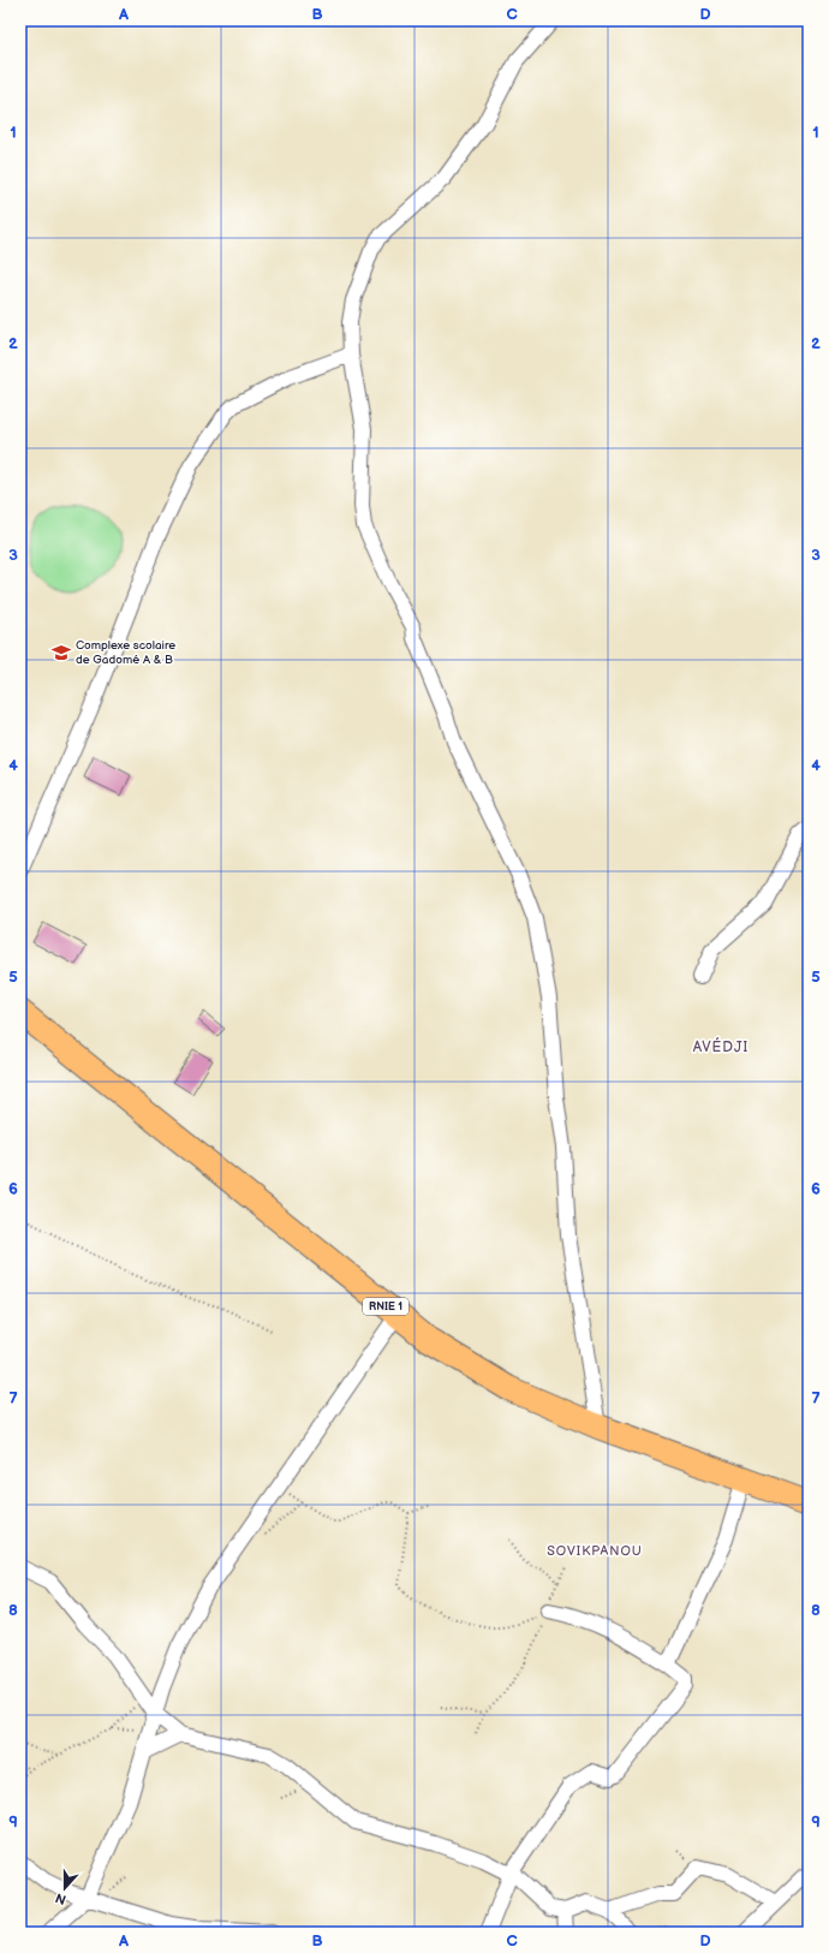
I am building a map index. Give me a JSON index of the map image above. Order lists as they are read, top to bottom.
{
  "streets": {
    "highway": ["RNIE 1"]
  },
  "districts": ["AVÉDJI", "SOVIKPANOU"],
  "places": {
    "school or university": ["Complexe scolaire de Gadomé A & B"]
  },
  "north": "bottom",
  "grid": {
    "columns": [
      "A",
      "B",
      "C",
      "D"
    ],
    "rows": [
      "1",
      "2",
      "3",
      "4",
      "5",
      "6",
      "7",
      "8",
      "9"
    ]
  }
}
